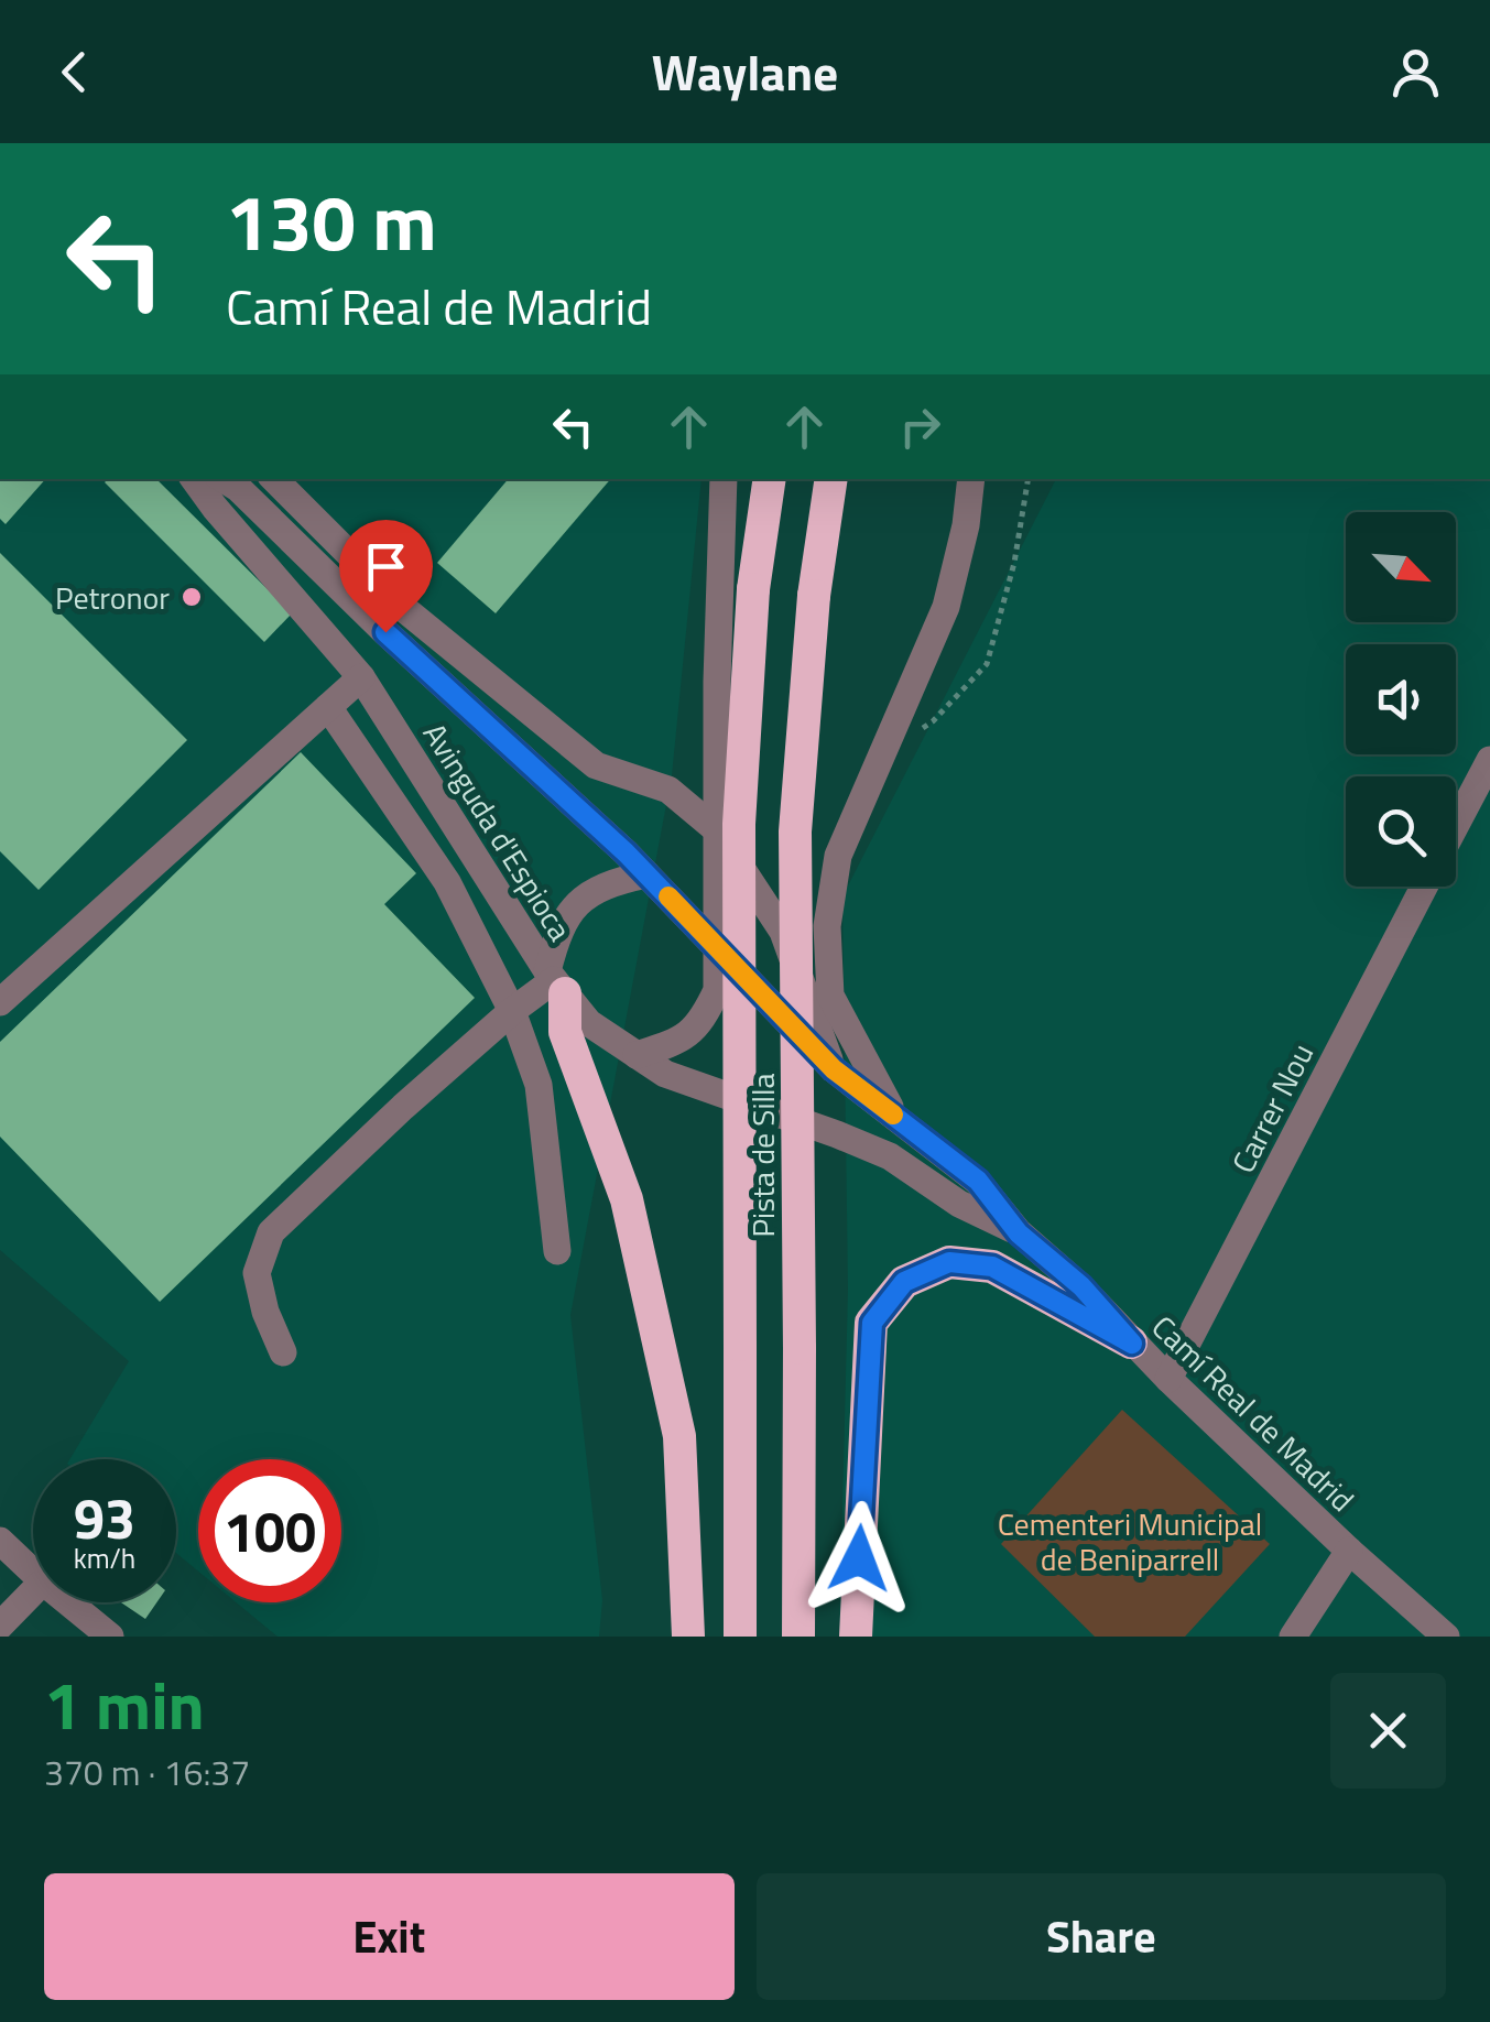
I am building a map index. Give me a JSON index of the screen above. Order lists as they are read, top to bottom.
{
  "streets": {
    "highway": ["Pista de Silla"],
    "street": ["Avinguda d'Espioca", "Carrer Nou", "Camí Real de Madrid"]
  },
  "crossings": [
    ["Avinguda d'Espioca", "Camí Real de Madrid"],
    ["Carrer Nou", "Camí Real de Madrid"]
  ],
  "parks": ["Cementeri Municipal de Beniparrell"],
  "places": ["Petronor"],
  "north": "bottom right",
  "page": {
    "header": "Waylane",
    "turn": ["130 m", "Camí Real de Madrid"],
    "speed": "93 km/h",
    "limit": "100",
    "heading": ["1 min", "370 m · 16:37"],
    "buttons": ["Exit", "Share"]
  }
}
